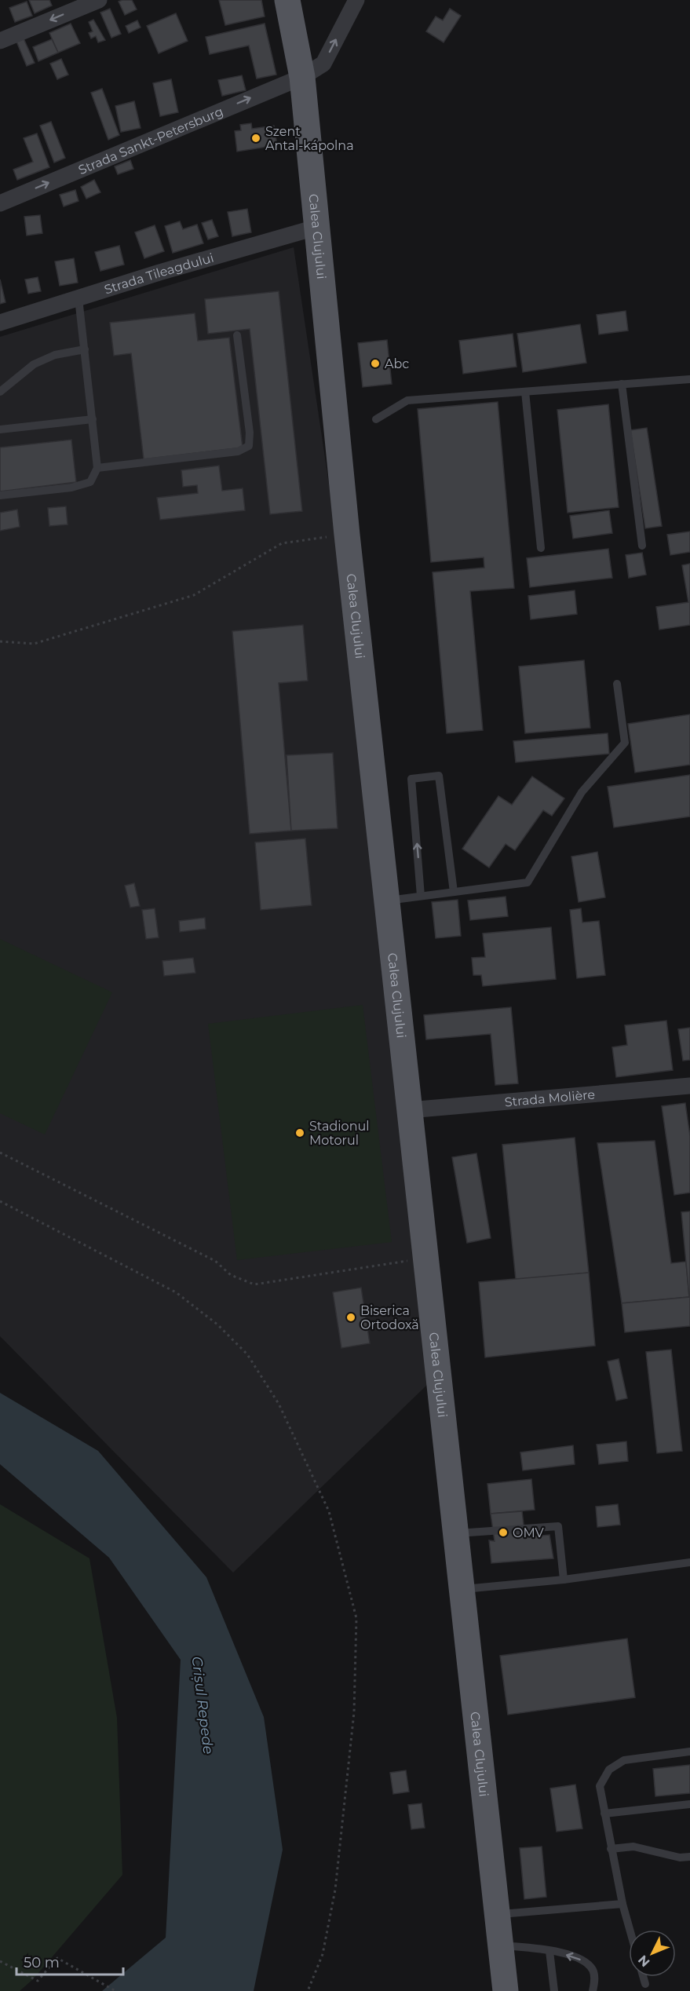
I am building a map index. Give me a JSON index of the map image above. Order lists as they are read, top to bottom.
{
  "streets": {
    "main road": ["Calea Clujului"],
    "street": ["Strada Sankt-Petersburg", "Strada Tileagdului", "Strada Molière"]
  },
  "crossings": [
    ["Strada Sankt-Petersburg", "Calea Clujului"],
    ["Calea Clujului", "Strada Tileagdului"],
    ["Calea Clujului", "Strada Molière"]
  ],
  "one_way": ["Strada Sankt-Petersburg"],
  "water": ["Crișul Repede"],
  "places": [
    "Szent Antal-kápolna",
    "Abc",
    "Stadionul Motorul",
    "Biserica Ortodoxă",
    "OMV"
  ],
  "scale_bar": "50 m",
  "north": "bottom left"
}
